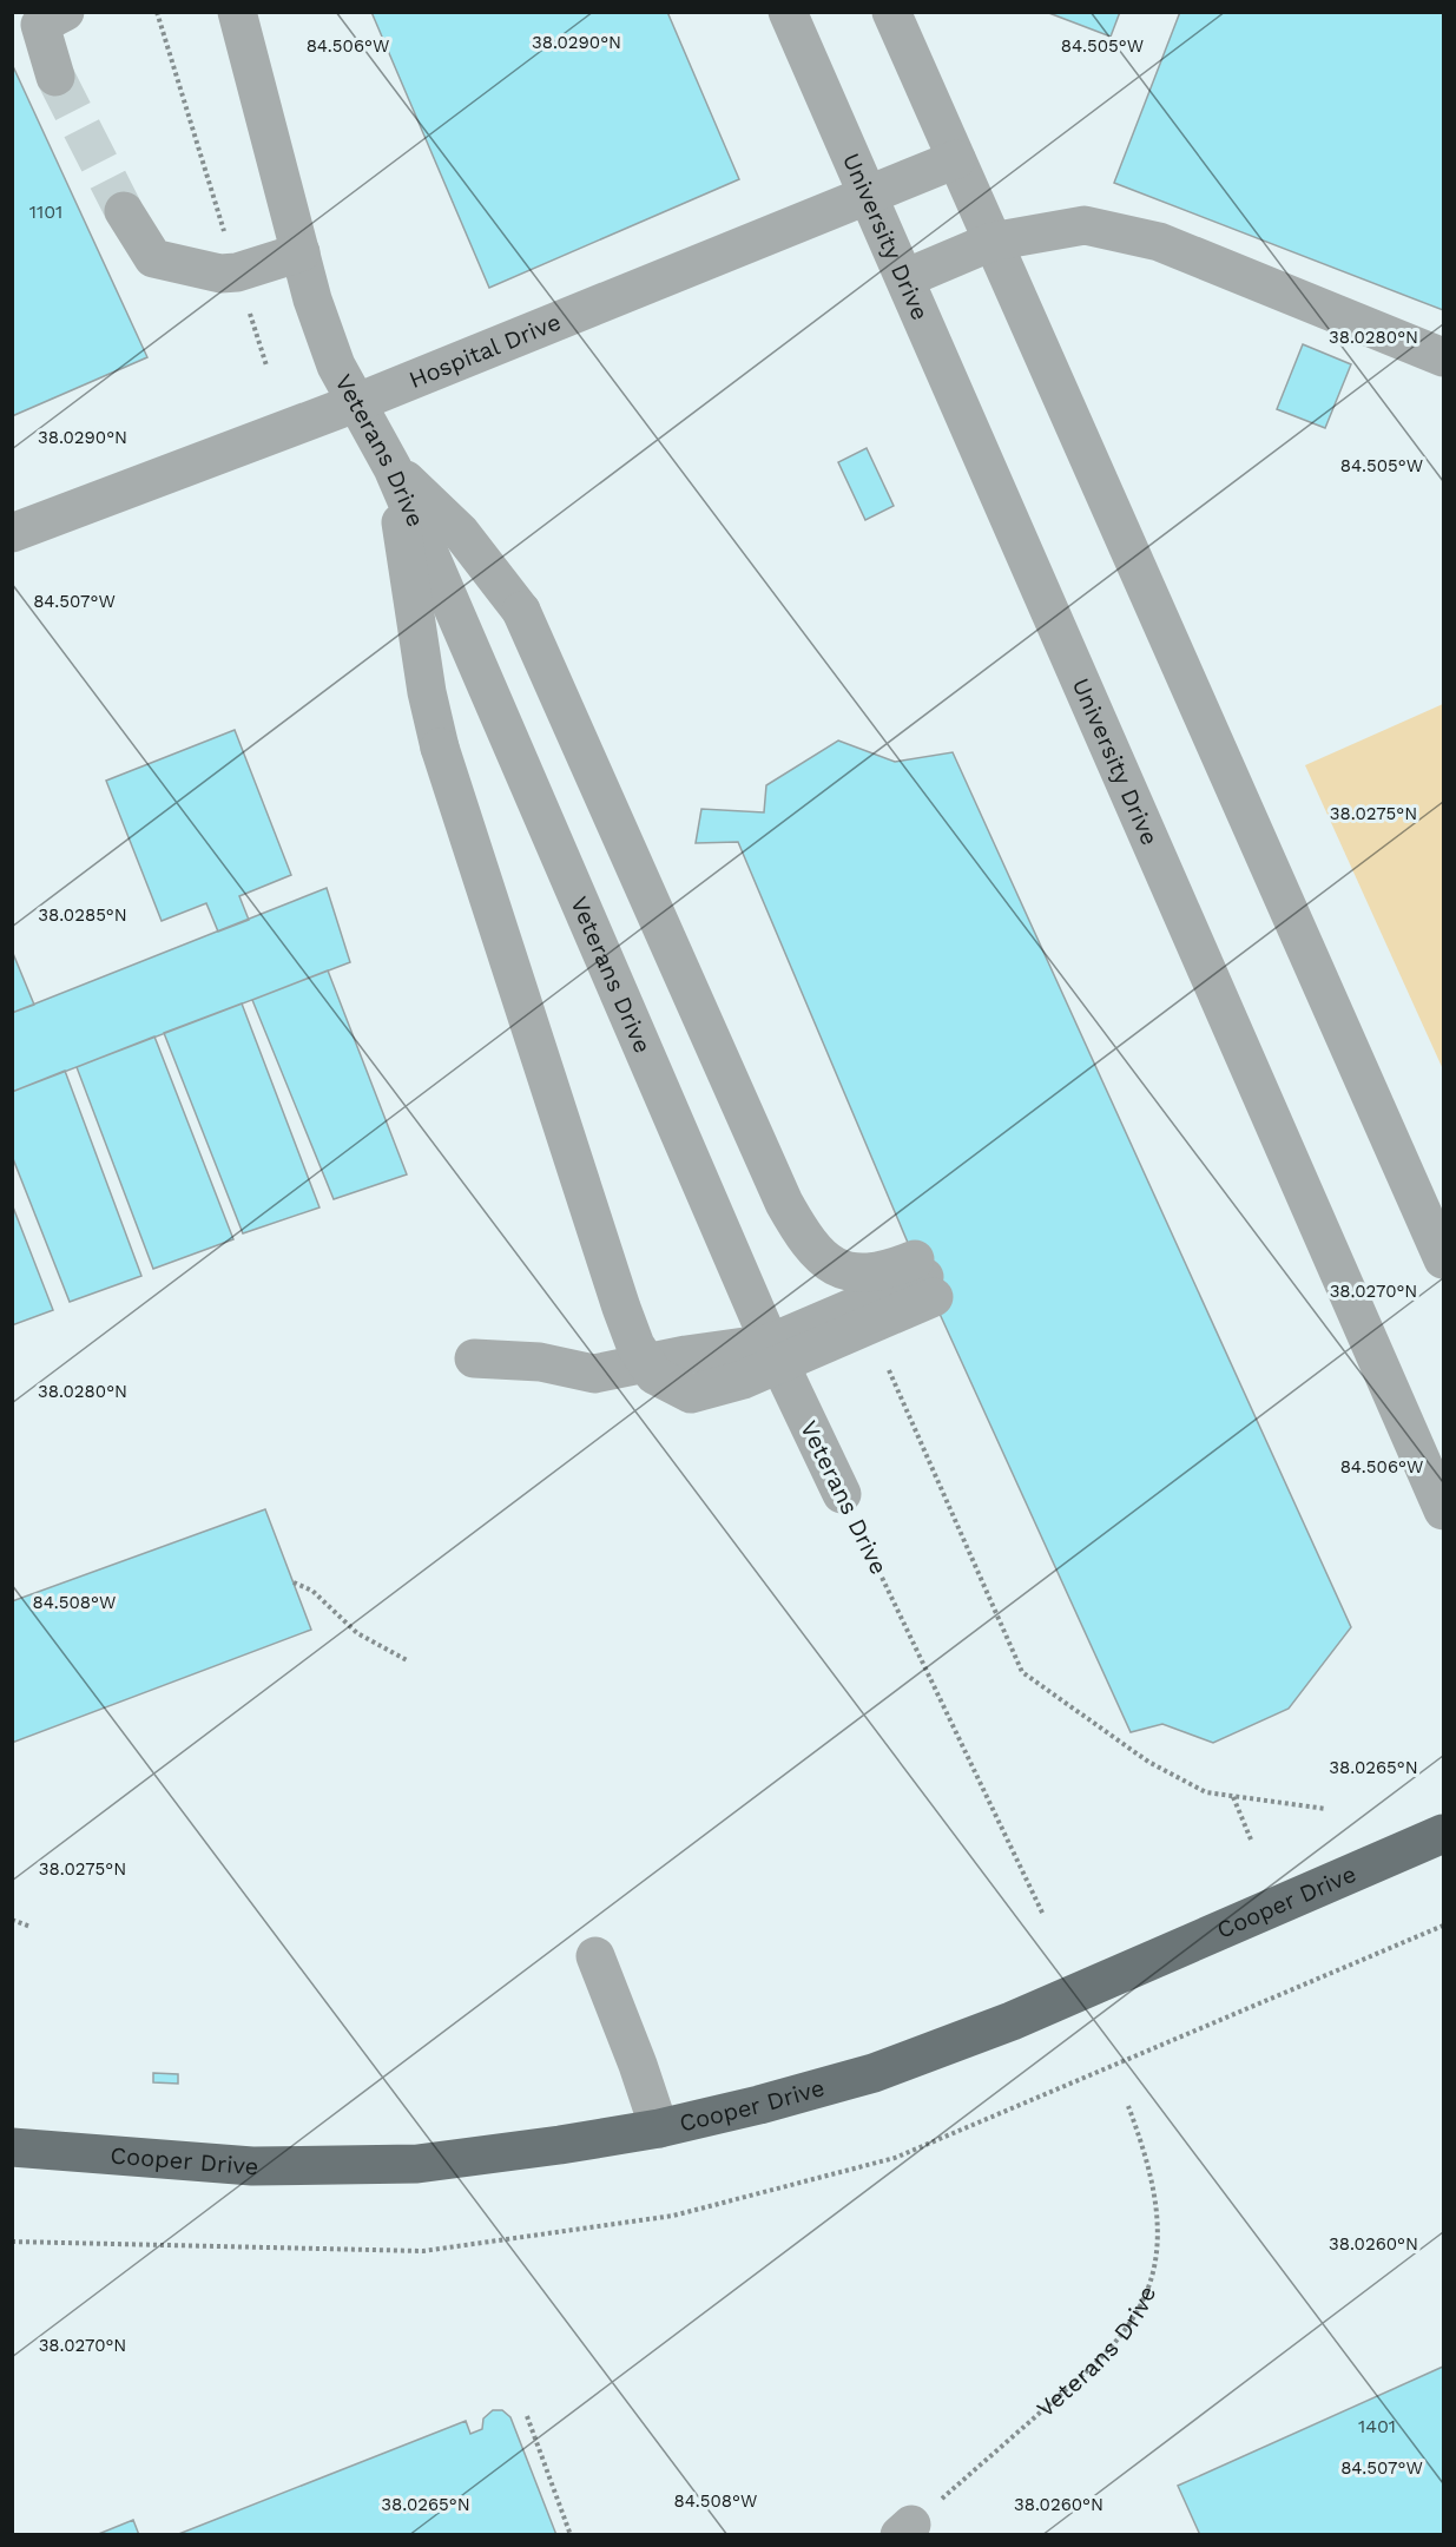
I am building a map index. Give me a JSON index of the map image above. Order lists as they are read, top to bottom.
{
  "streets": {
    "main road": ["Cooper Drive"],
    "street": ["University Drive", "Hospital Drive", "Veterans Drive"]
  },
  "crossings": [
    ["University Drive", "Hospital Drive"],
    ["Hospital Drive", "Veterans Drive"]
  ],
  "house_numbers": ["1101", "1401"],
  "coordinates": [
    "38.0290°N",
    "84.506°W",
    "84.505°W",
    "38.0280°N",
    "84.507°W",
    "38.0275°N",
    "38.0285°N",
    "38.0270°N",
    "84.508°W",
    "38.0265°N",
    "38.0260°N"
  ]
}
